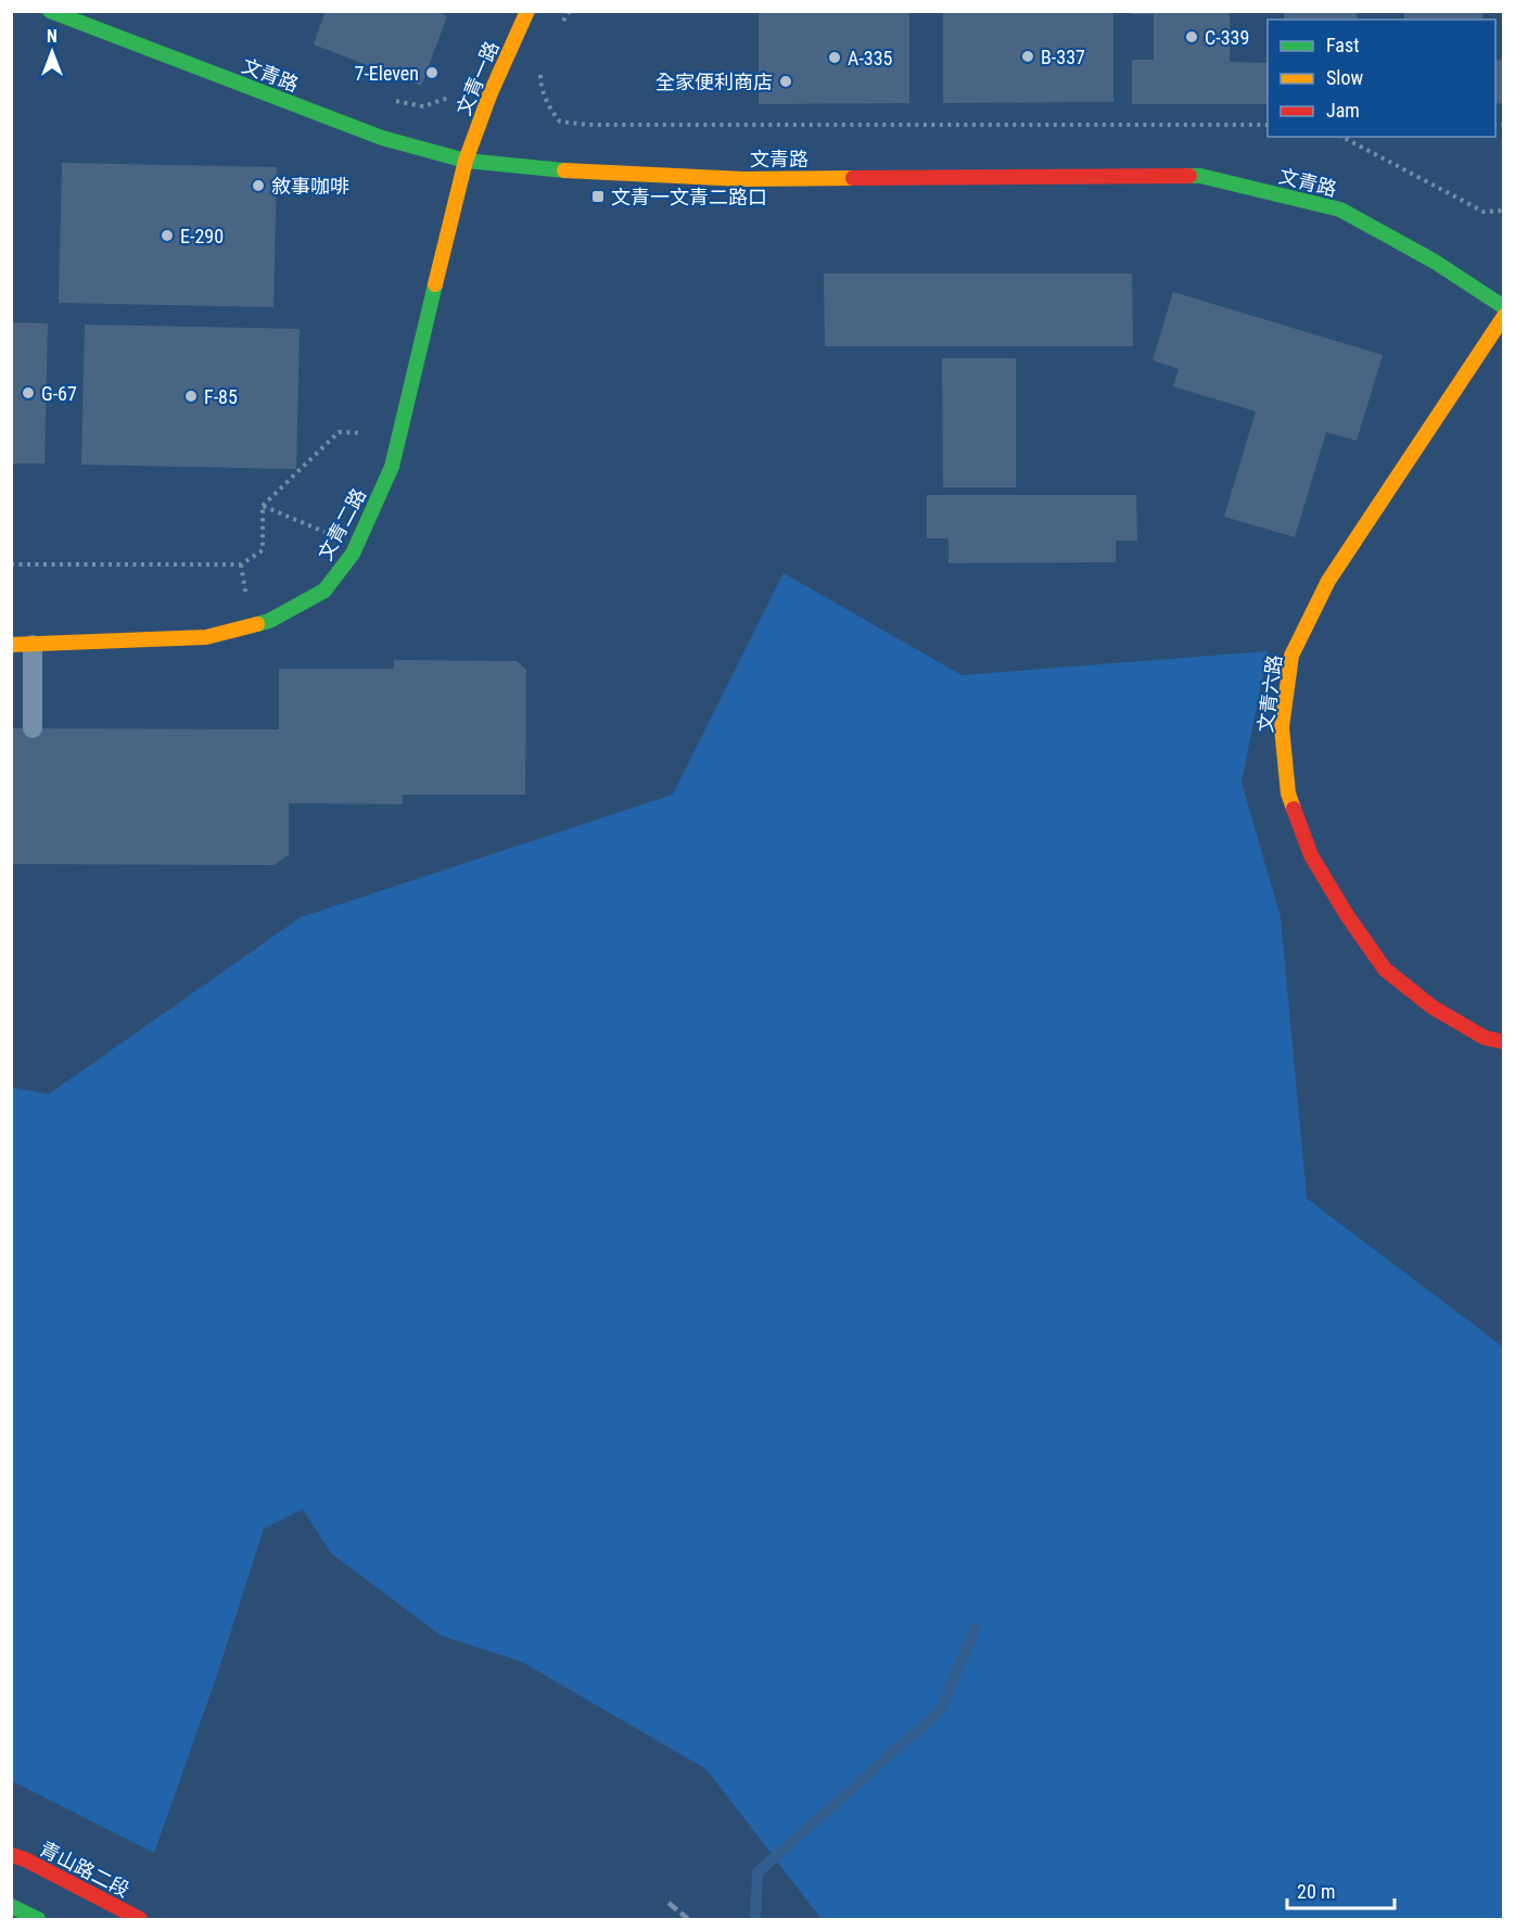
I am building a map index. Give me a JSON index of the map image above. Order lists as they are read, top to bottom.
{
  "streets": {
    "street": [
      "文青路",
      "文青一路",
      "文青二路",
      "文青六路",
      "青山路二段"
    ]
  },
  "crossings": [
    ["文青路", "文青一路"],
    ["文青路", "文青二路"],
    ["文青一路", "文青二路"]
  ],
  "places": {
    "other": [
      "C-339",
      "B-337",
      "A-335",
      "7-Eleven",
      "全家便利商店",
      "敘事咖啡",
      "E-290",
      "G-67",
      "F-85"
    ],
    "transit": ["文青一文青二路口"]
  },
  "legend": ["Fast", "Slow", "Jam"],
  "scale_bar": "20 m",
  "north": "top"
}
